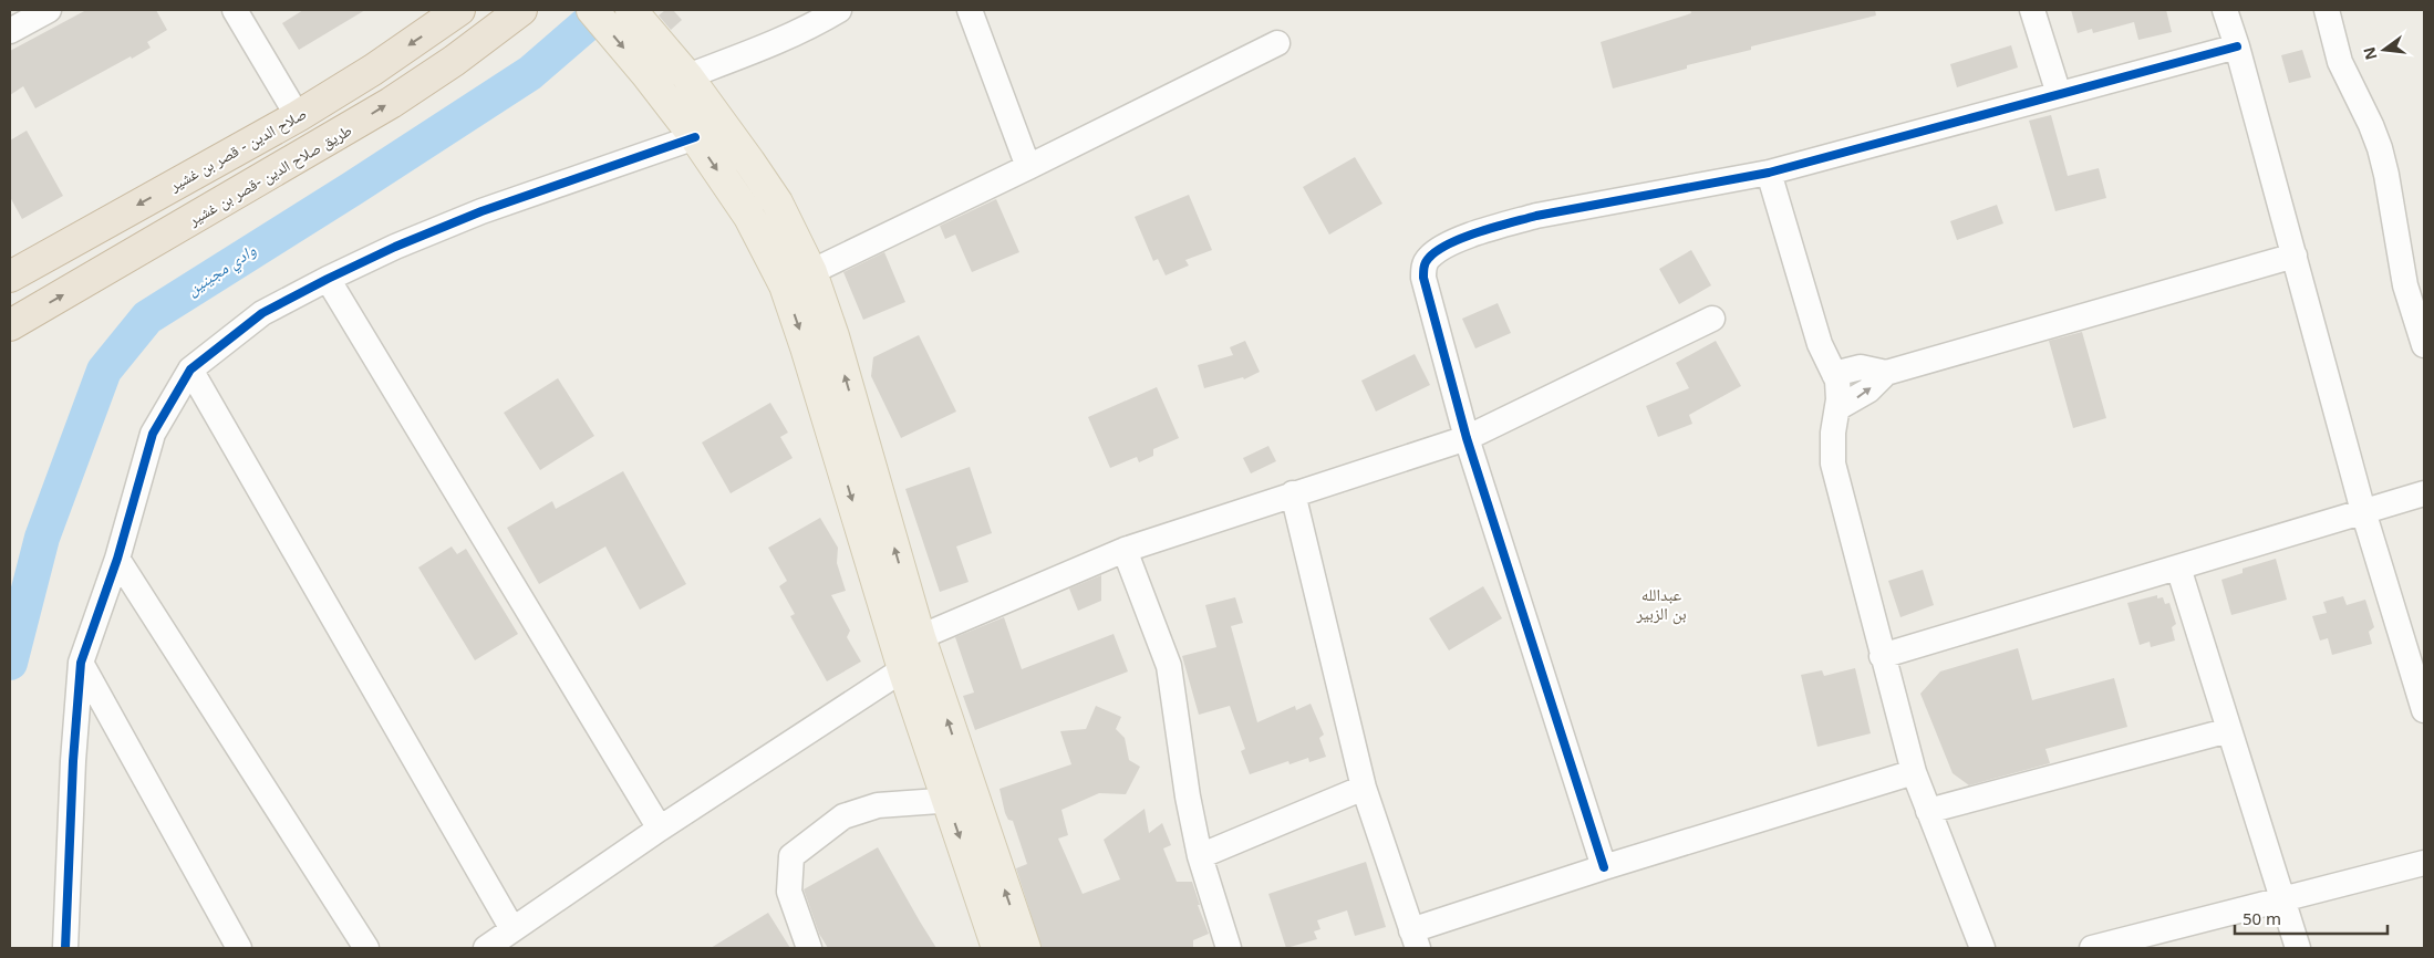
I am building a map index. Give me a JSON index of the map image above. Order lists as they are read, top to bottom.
{
  "streets": {
    "highway": ["صلاح الدين - قصر بن غشير", "طريق صلاح الدين -قصر بن غشير"]
  },
  "one_way": ["صلاح الدين - قصر بن غشير", "طريق صلاح الدين -قصر بن غشير"],
  "districts": ["عبدالله بن الزبير"],
  "water": ["وادي مجينين"],
  "scale_bar": "50 m",
  "north": "left"
}
